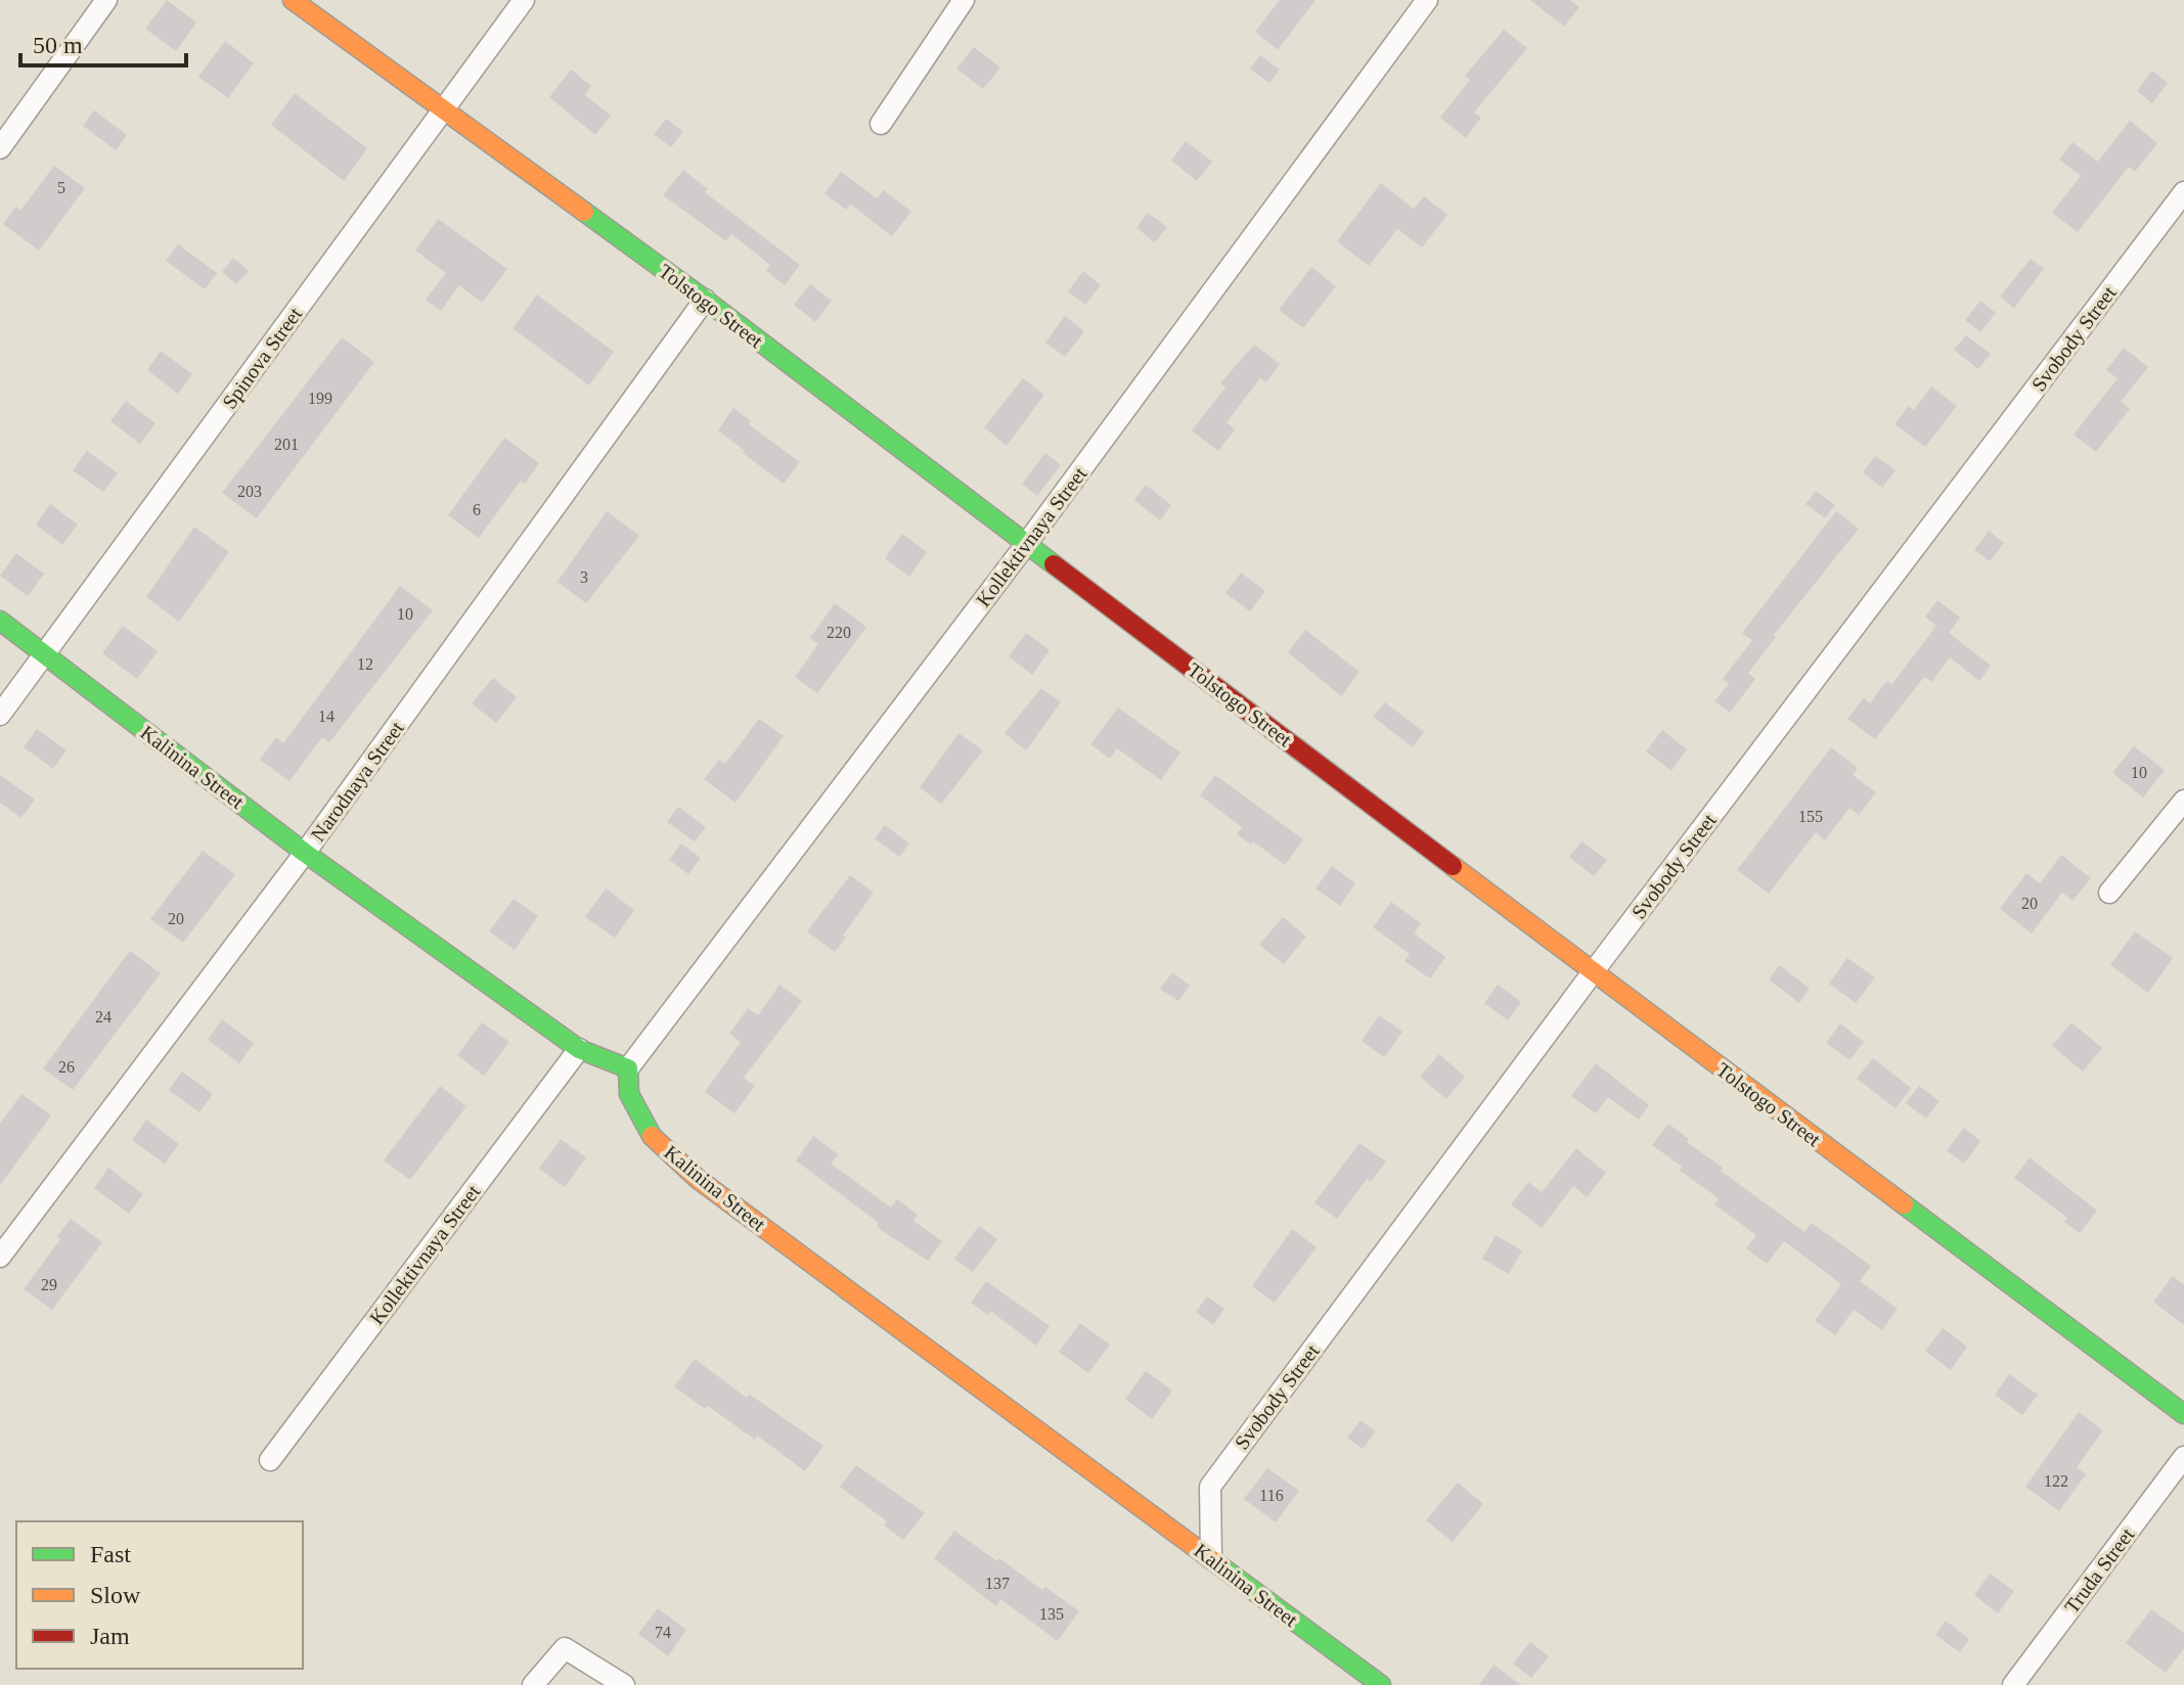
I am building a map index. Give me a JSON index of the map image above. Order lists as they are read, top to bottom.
{
  "streets": {
    "street": [
      "Tolstogo Street",
      "Svobody Street",
      "Spinova Street",
      "Kollektivnaya Street",
      "Kalinina Street",
      "Narodnaya Street",
      "Truda Street"
    ]
  },
  "crossings": [
    ["Tolstogo Street", "Svobody Street"],
    ["Tolstogo Street", "Spinova Street"],
    ["Tolstogo Street", "Kollektivnaya Street"],
    ["Tolstogo Street", "Narodnaya Street"],
    ["Svobody Street", "Kalinina Street"],
    ["Spinova Street", "Kalinina Street"],
    ["Kollektivnaya Street", "Kalinina Street"],
    ["Kalinina Street", "Narodnaya Street"]
  ],
  "house_numbers": [
    "5",
    "199",
    "201",
    "203",
    "6",
    "3",
    "10",
    "220",
    "12",
    "14",
    "10",
    "155",
    "20",
    "20",
    "24",
    "26",
    "29",
    "122",
    "116",
    "137",
    "135",
    "74"
  ],
  "legend": ["Fast", "Slow", "Jam"],
  "scale_bar": "50 m"
}
